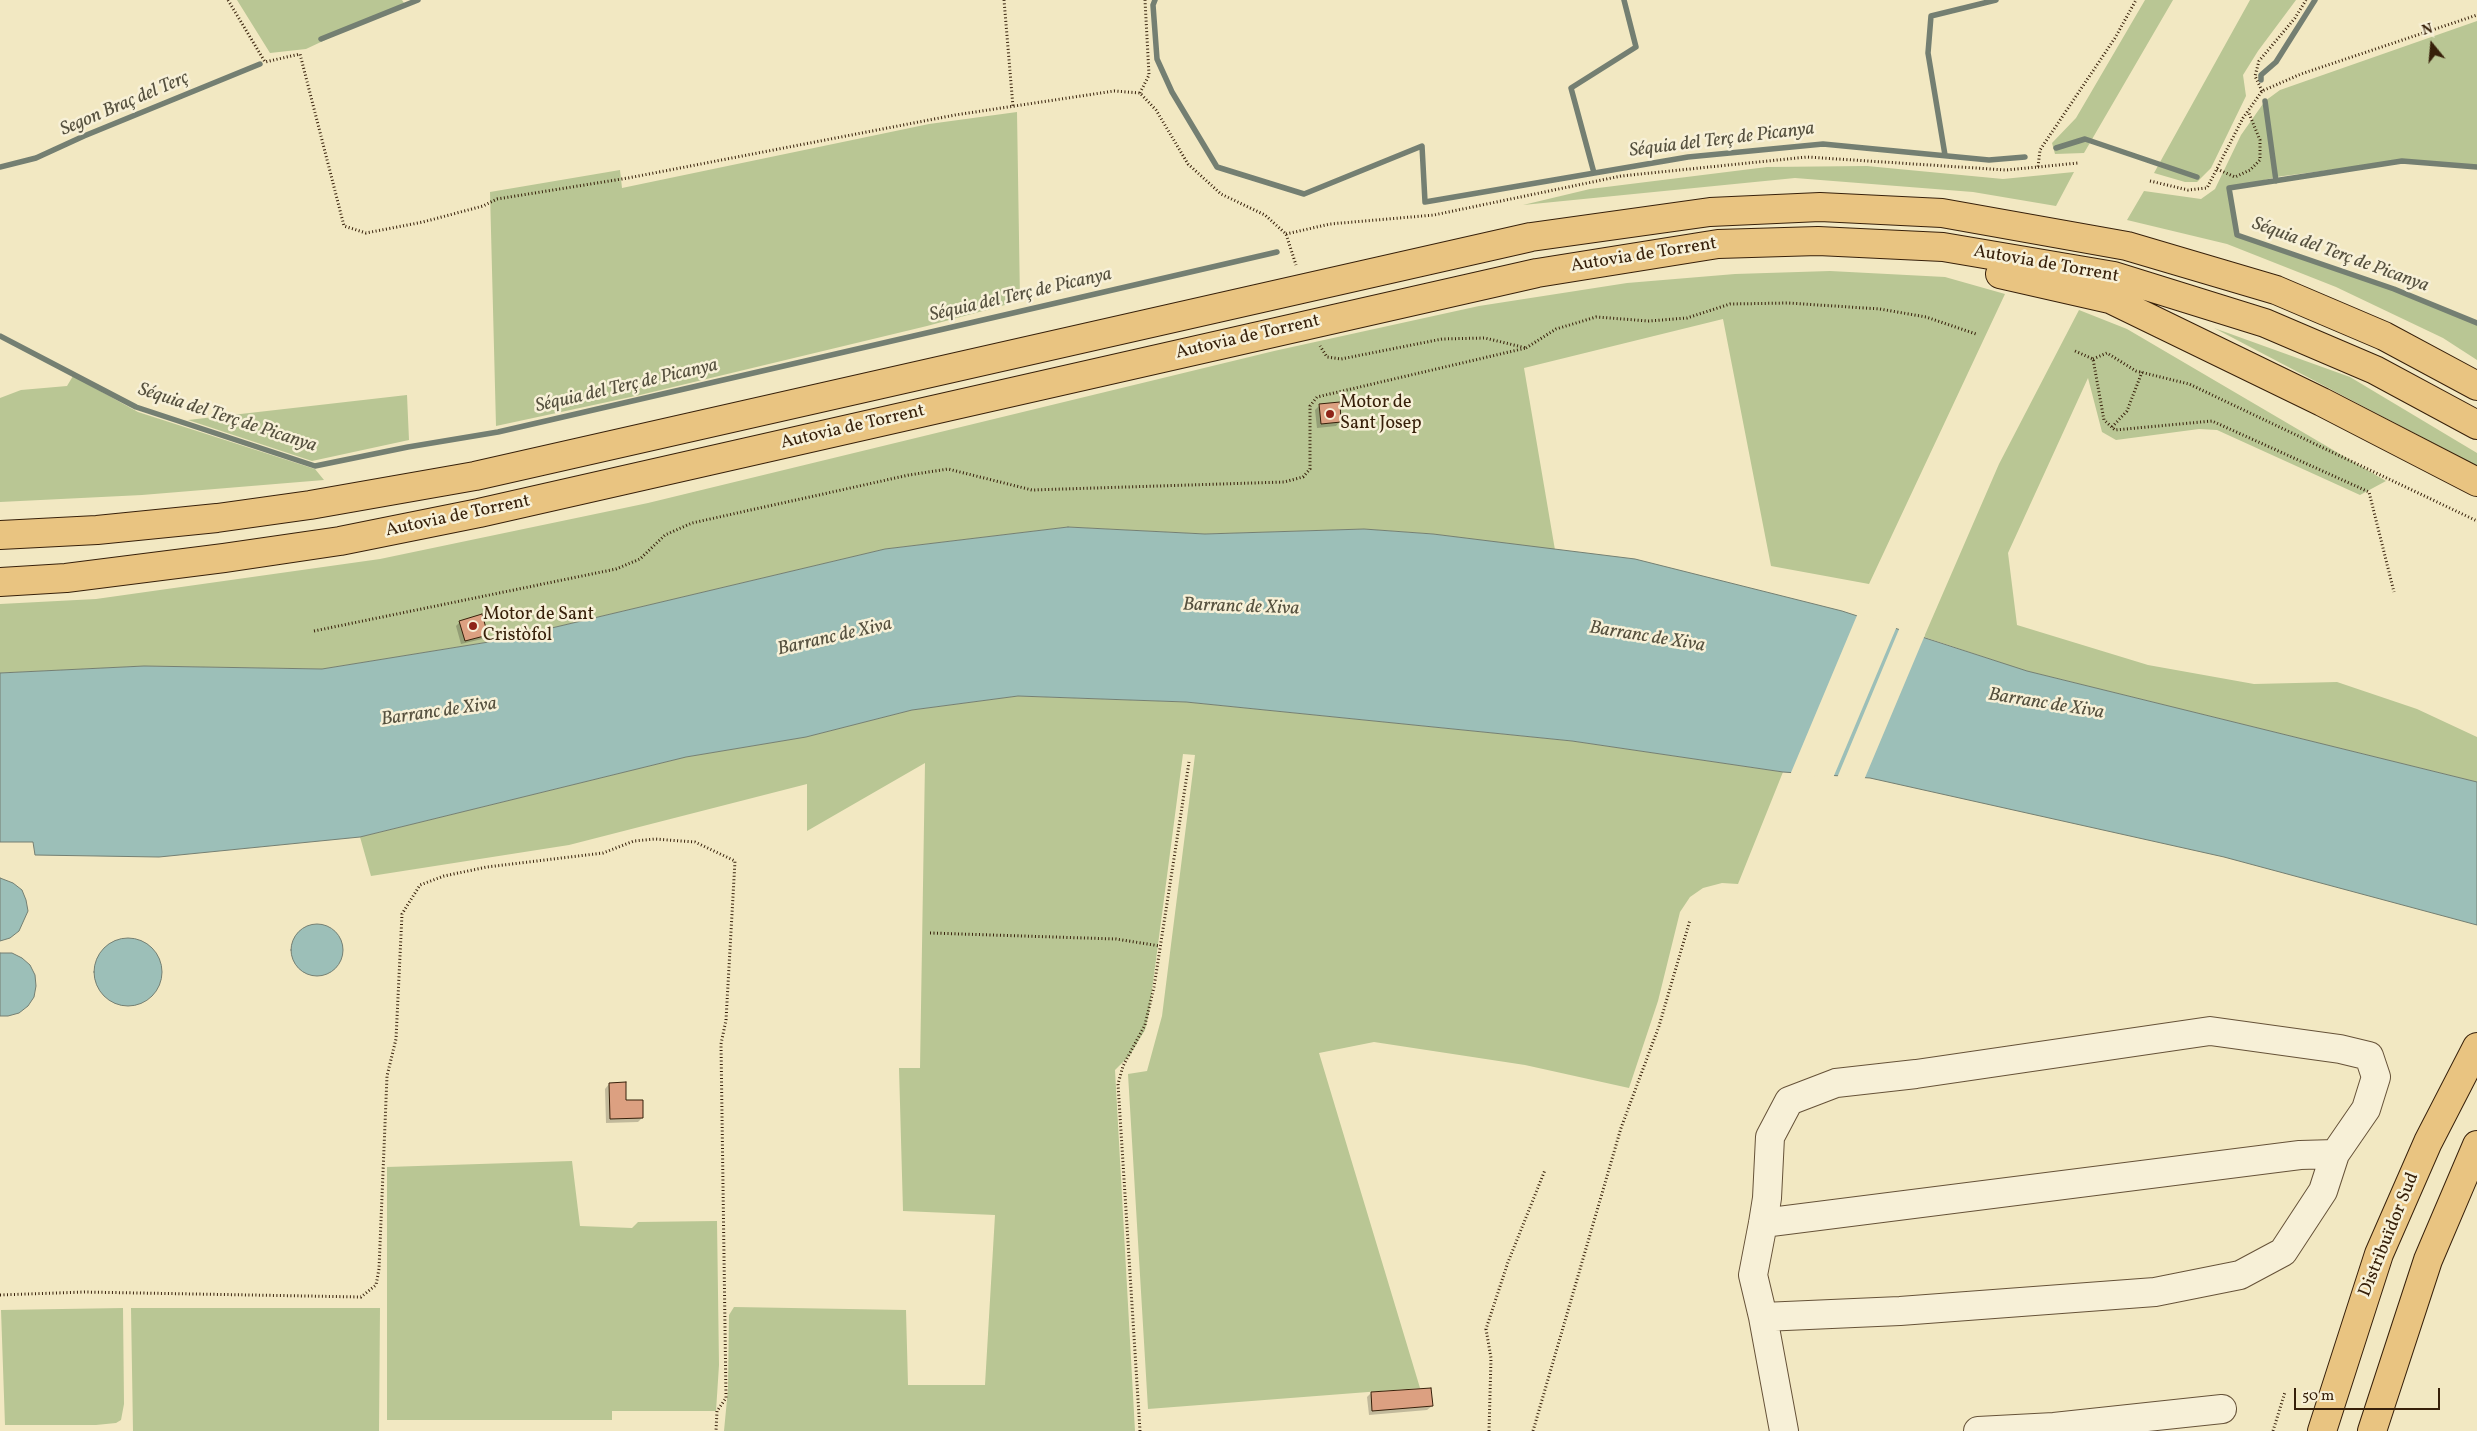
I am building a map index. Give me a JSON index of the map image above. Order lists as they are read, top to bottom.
{
  "streets": {
    "highway": ["Autovia de Torrent", "Distribuïdor Sud"]
  },
  "water": ["Segon Braç del Terç", "Séquia del Terç de Picanya", "Barranc de Xiva"],
  "places": ["Motor de Sant Josep", "Motor de Sant Cristòfol"],
  "scale_bar": "50 m",
  "north": "top"
}
